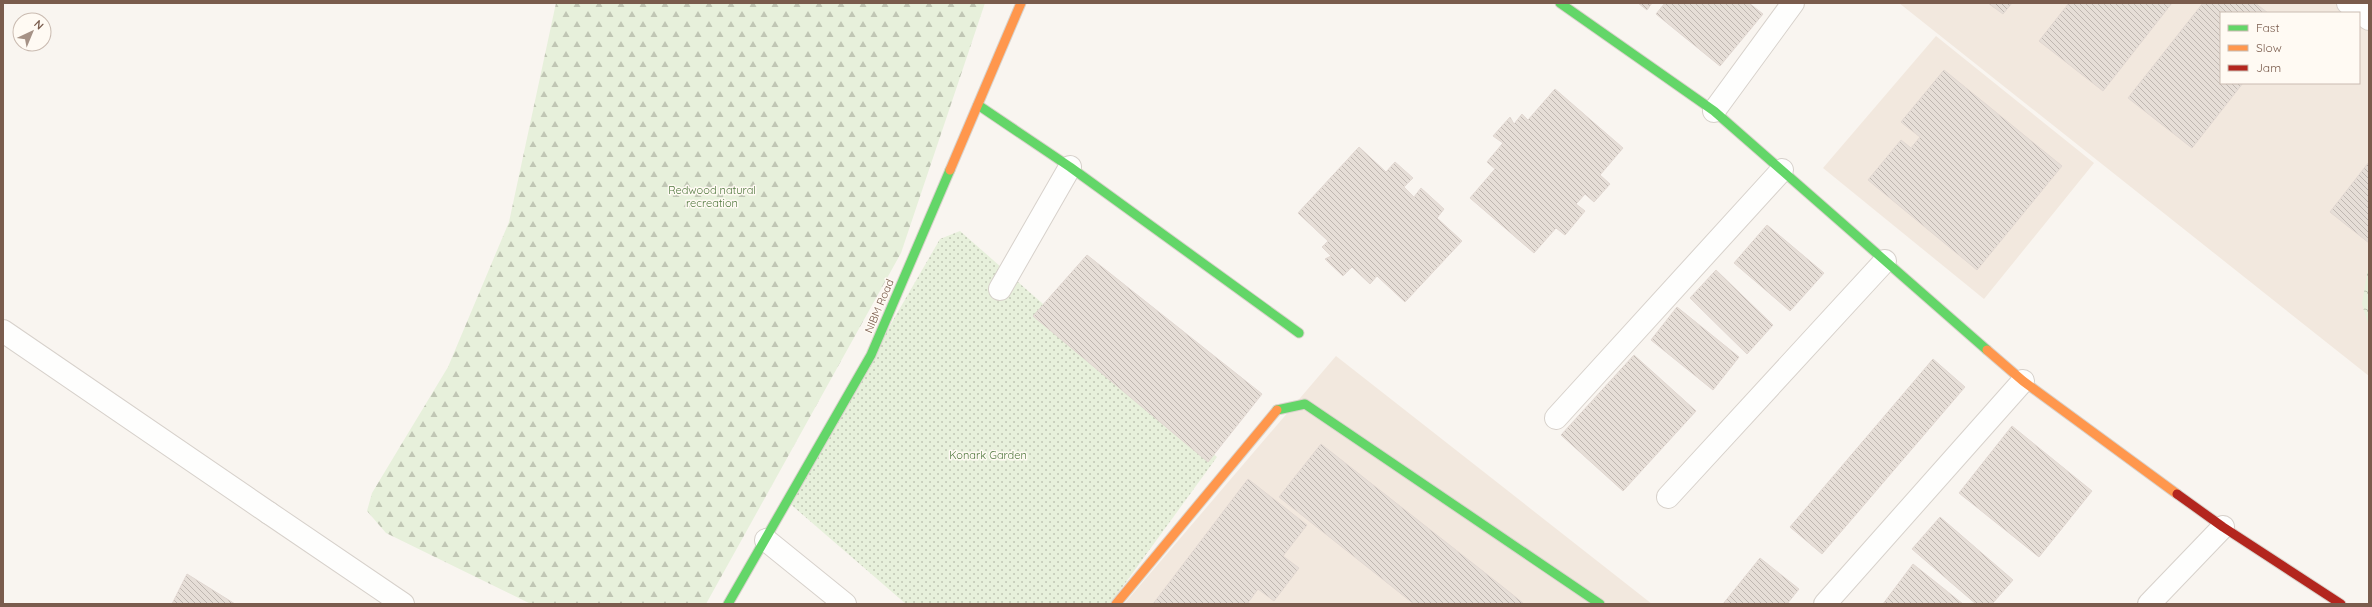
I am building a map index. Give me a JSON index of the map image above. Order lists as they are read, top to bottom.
{
  "streets": {
    "street": ["NIBM Road"]
  },
  "parks": ["Redwood natural recreation", "Konark Garden"],
  "legend": ["Fast", "Slow", "Jam"],
  "north": "top right"
}
